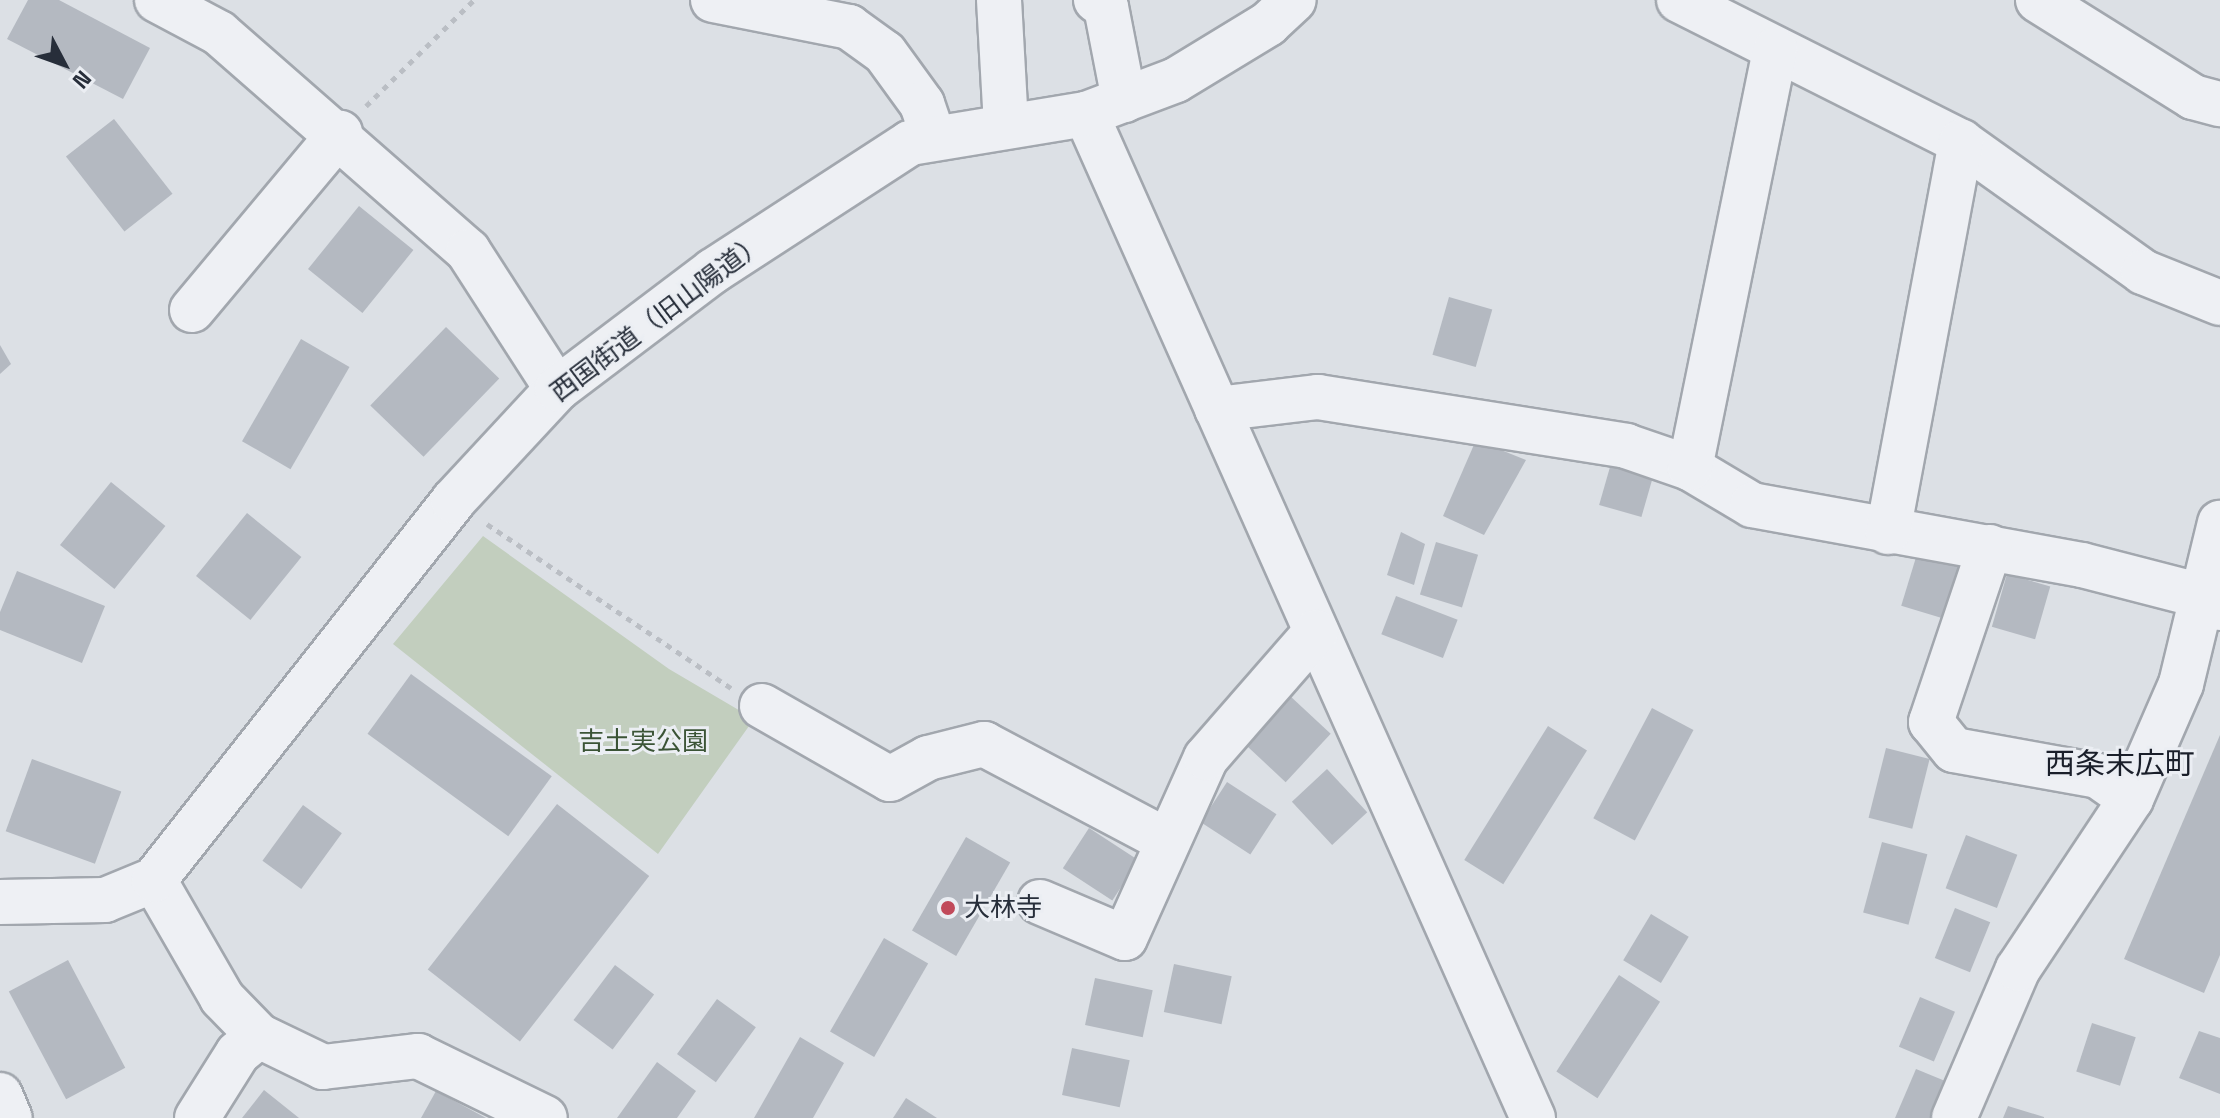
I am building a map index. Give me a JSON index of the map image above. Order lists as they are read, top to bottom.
{
  "streets": {
    "street": ["西国街道（旧山陽道）"]
  },
  "districts": ["西条末広町"],
  "parks": ["吉土実公園"],
  "places": ["大林寺"],
  "north": "bottom right"
}
